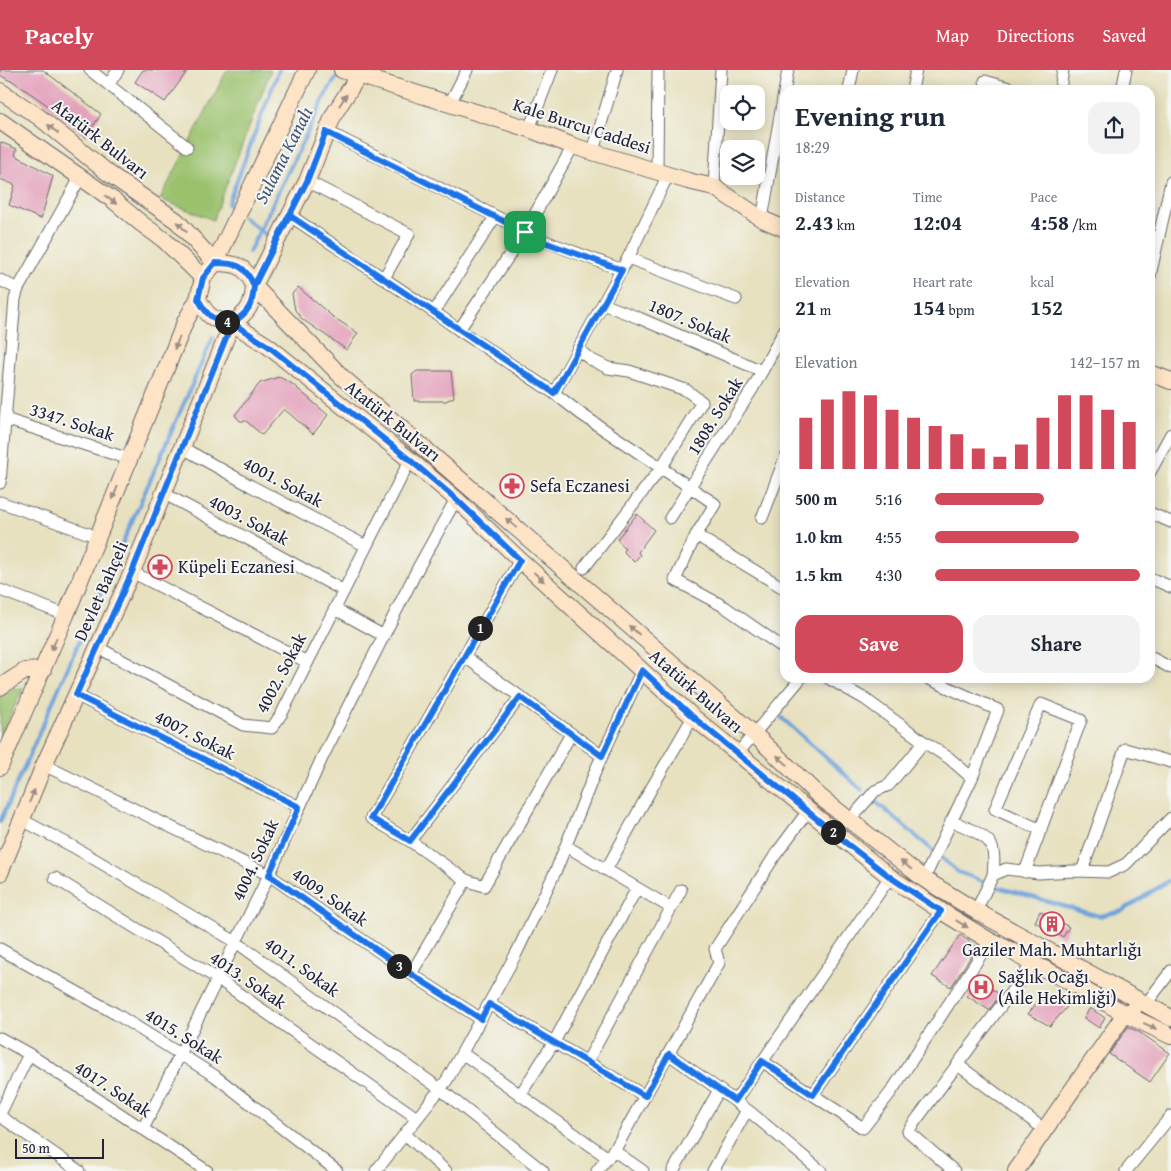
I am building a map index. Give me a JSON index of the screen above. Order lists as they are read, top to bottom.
{
  "streets": {
    "main road": ["Kale Burcu Caddesi", "Atatürk Bulvarı", "Devlet Bahçeli"],
    "street": [
      "1807. Sokak",
      "1808. Sokak",
      "3347. Sokak",
      "4001. Sokak",
      "4003. Sokak",
      "4002. Sokak",
      "4007. Sokak",
      "4004. Sokak",
      "4009. Sokak",
      "4011. Sokak",
      "4013. Sokak",
      "4015. Sokak",
      "4017. Sokak"
    ]
  },
  "crossings": [
    ["Atatürk Bulvarı", "Devlet Bahçeli"],
    ["Atatürk Bulvarı", "4002. Sokak"],
    ["Atatürk Bulvarı", "4004. Sokak"],
    ["1807. Sokak", "1808. Sokak"],
    ["3347. Sokak", "Devlet Bahçeli"],
    ["4001. Sokak", "Devlet Bahçeli"],
    ["4001. Sokak", "4002. Sokak"],
    ["4003. Sokak", "Devlet Bahçeli"],
    ["4003. Sokak", "4002. Sokak"],
    ["Devlet Bahçeli", "4002. Sokak"],
    ["Devlet Bahçeli", "4007. Sokak"],
    ["Devlet Bahçeli", "4009. Sokak"],
    ["Devlet Bahçeli", "4011. Sokak"],
    ["4007. Sokak", "4004. Sokak"],
    ["4004. Sokak", "4009. Sokak"],
    ["4004. Sokak", "4011. Sokak"],
    ["4004. Sokak", "4013. Sokak"],
    ["4004. Sokak", "4015. Sokak"],
    ["4004. Sokak", "4017. Sokak"]
  ],
  "water": ["Sulama Kanalı"],
  "places": {
    "pharmacy": ["Sefa Eczanesi", "Küpeli Eczanesi"],
    "building": ["Gaziler Mah. Muhtarlığı"],
    "hospital": ["Sağlık Ocağı (Aile Hekimliği)"]
  },
  "scale_bar": "50 m",
  "page": {
    "header": "Pacely",
    "nav": ["Map", "Directions", "Saved"],
    "heading": ["Evening run", "18:29"],
    "stats": [
      ["Distance", "2.43 km"],
      ["Time", "12:04"],
      ["Pace", "4:58 /km"],
      ["Elevation", "21 m"],
      ["Heart rate", "154 bpm"],
      ["kcal", "152"]
    ],
    "pins": [
      "4",
      "1",
      "2",
      "3"
    ],
    "chart": ["Elevation", "142–157 m"],
    "list": [
      {
        "name": "500 m",
        "note": "5:16"
      },
      {
        "name": "1.0 km",
        "note": "4:55"
      },
      {
        "name": "1.5 km",
        "note": "4:30"
      }
    ],
    "buttons": ["Save", "Share"],
    "scale": "50 m"
  }
}
